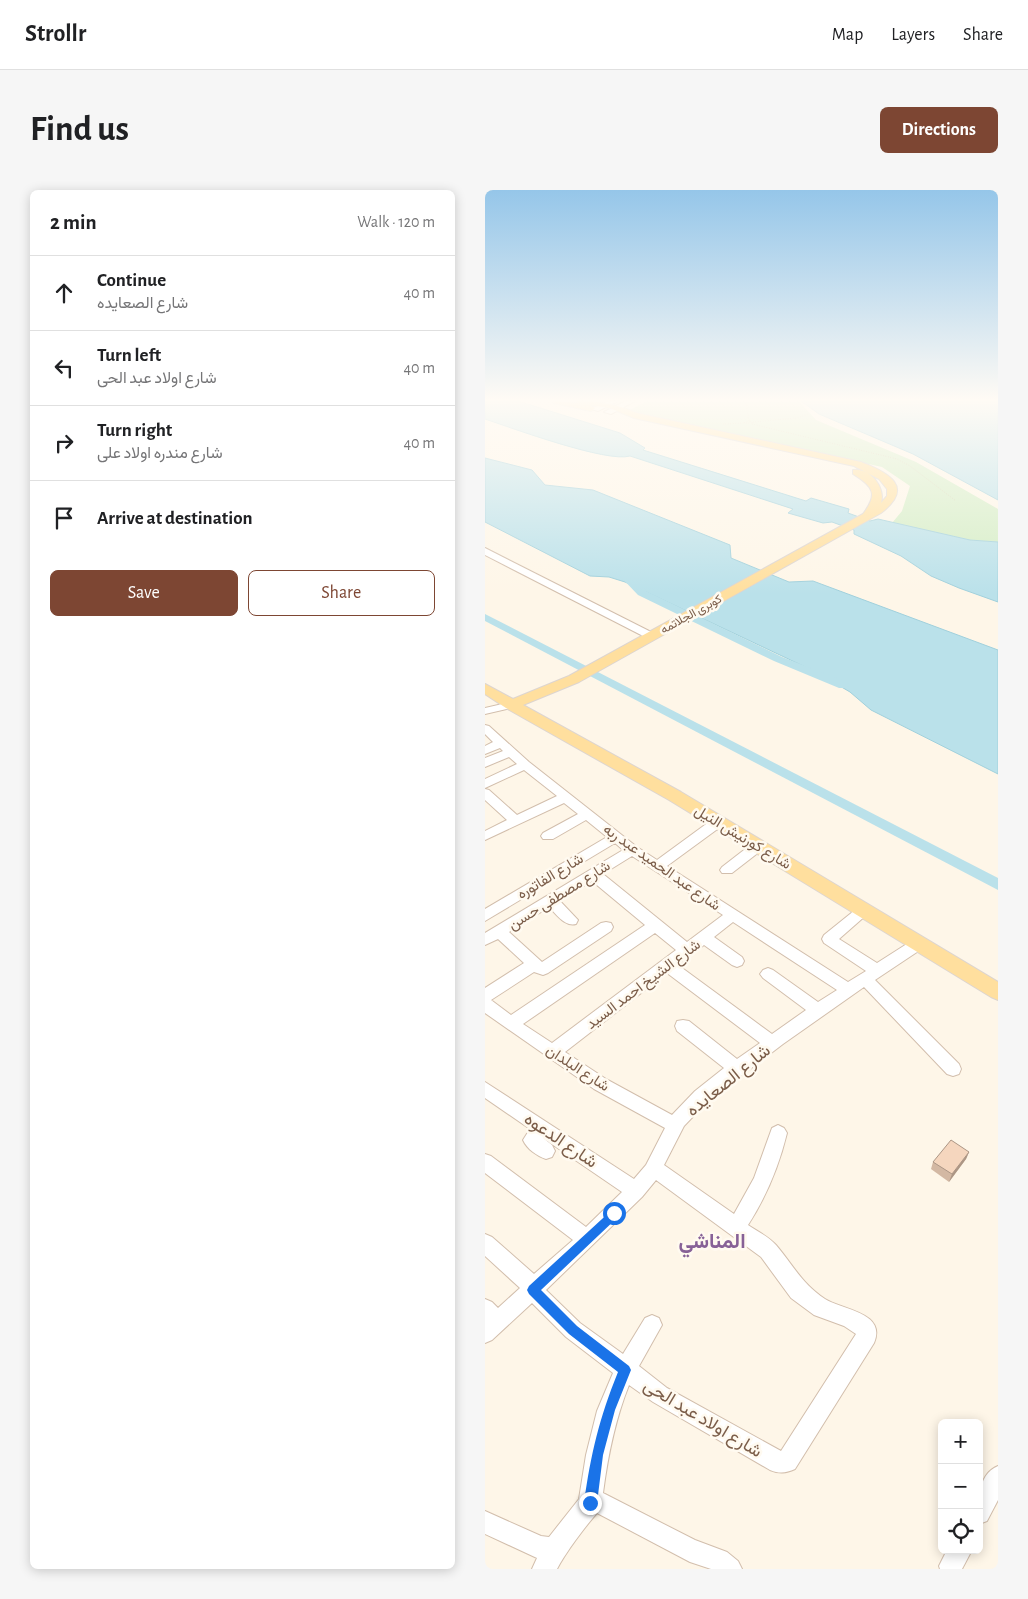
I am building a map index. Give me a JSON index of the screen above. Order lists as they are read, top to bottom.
{
  "streets": {
    "main road": ["كوبرى الجلاتمه", "شارع كورنيش النيل"],
    "street": [
      "شارع عبد الحميد عبد ربه",
      "شارع الفاتوره",
      "شارع مصطفى حسن",
      "شارع الشيخ احمد السيد",
      "شارع البلدان",
      "شارع الصعايده",
      "شارع الدعوه",
      "شارع اولاد عبد الحى"
    ]
  },
  "crossings": [
    ["كوبرى الجلاتمه", "شارع كورنيش النيل"],
    ["شارع كورنيش النيل", "شارع الصعايده"],
    ["شارع عبد الحميد عبد ربه", "شارع الفاتوره"],
    ["شارع عبد الحميد عبد ربه", "شارع مصطفى حسن"],
    ["شارع عبد الحميد عبد ربه", "شارع الشيخ احمد السيد"],
    ["شارع عبد الحميد عبد ربه", "شارع الصعايده"],
    ["شارع الشيخ احمد السيد", "شارع البلدان"],
    ["شارع البلدان", "شارع الصعايده"],
    ["شارع الصعايده", "شارع الدعوه"],
    ["شارع الصعايده", "شارع اولاد عبد الحى"]
  ],
  "districts": ["المناشي"],
  "page": {
    "header": "Strollr",
    "nav": ["Map", "Layers", "Share"],
    "buttons": [
      "Directions",
      ["Save", "Share"]
    ],
    "title": "Find us",
    "heading": ["2 min", "Walk · 120 m"],
    "list": [
      ["Continue", "شارع الصعايده", "40 m"],
      ["Turn left", "شارع اولاد عبد الحى", "40 m"],
      ["Turn right", "شارع مندره اولاد على", "40 m"],
      "Arrive at destination"
    ],
    "map_buttons": ["+", "−"]
  }
}
